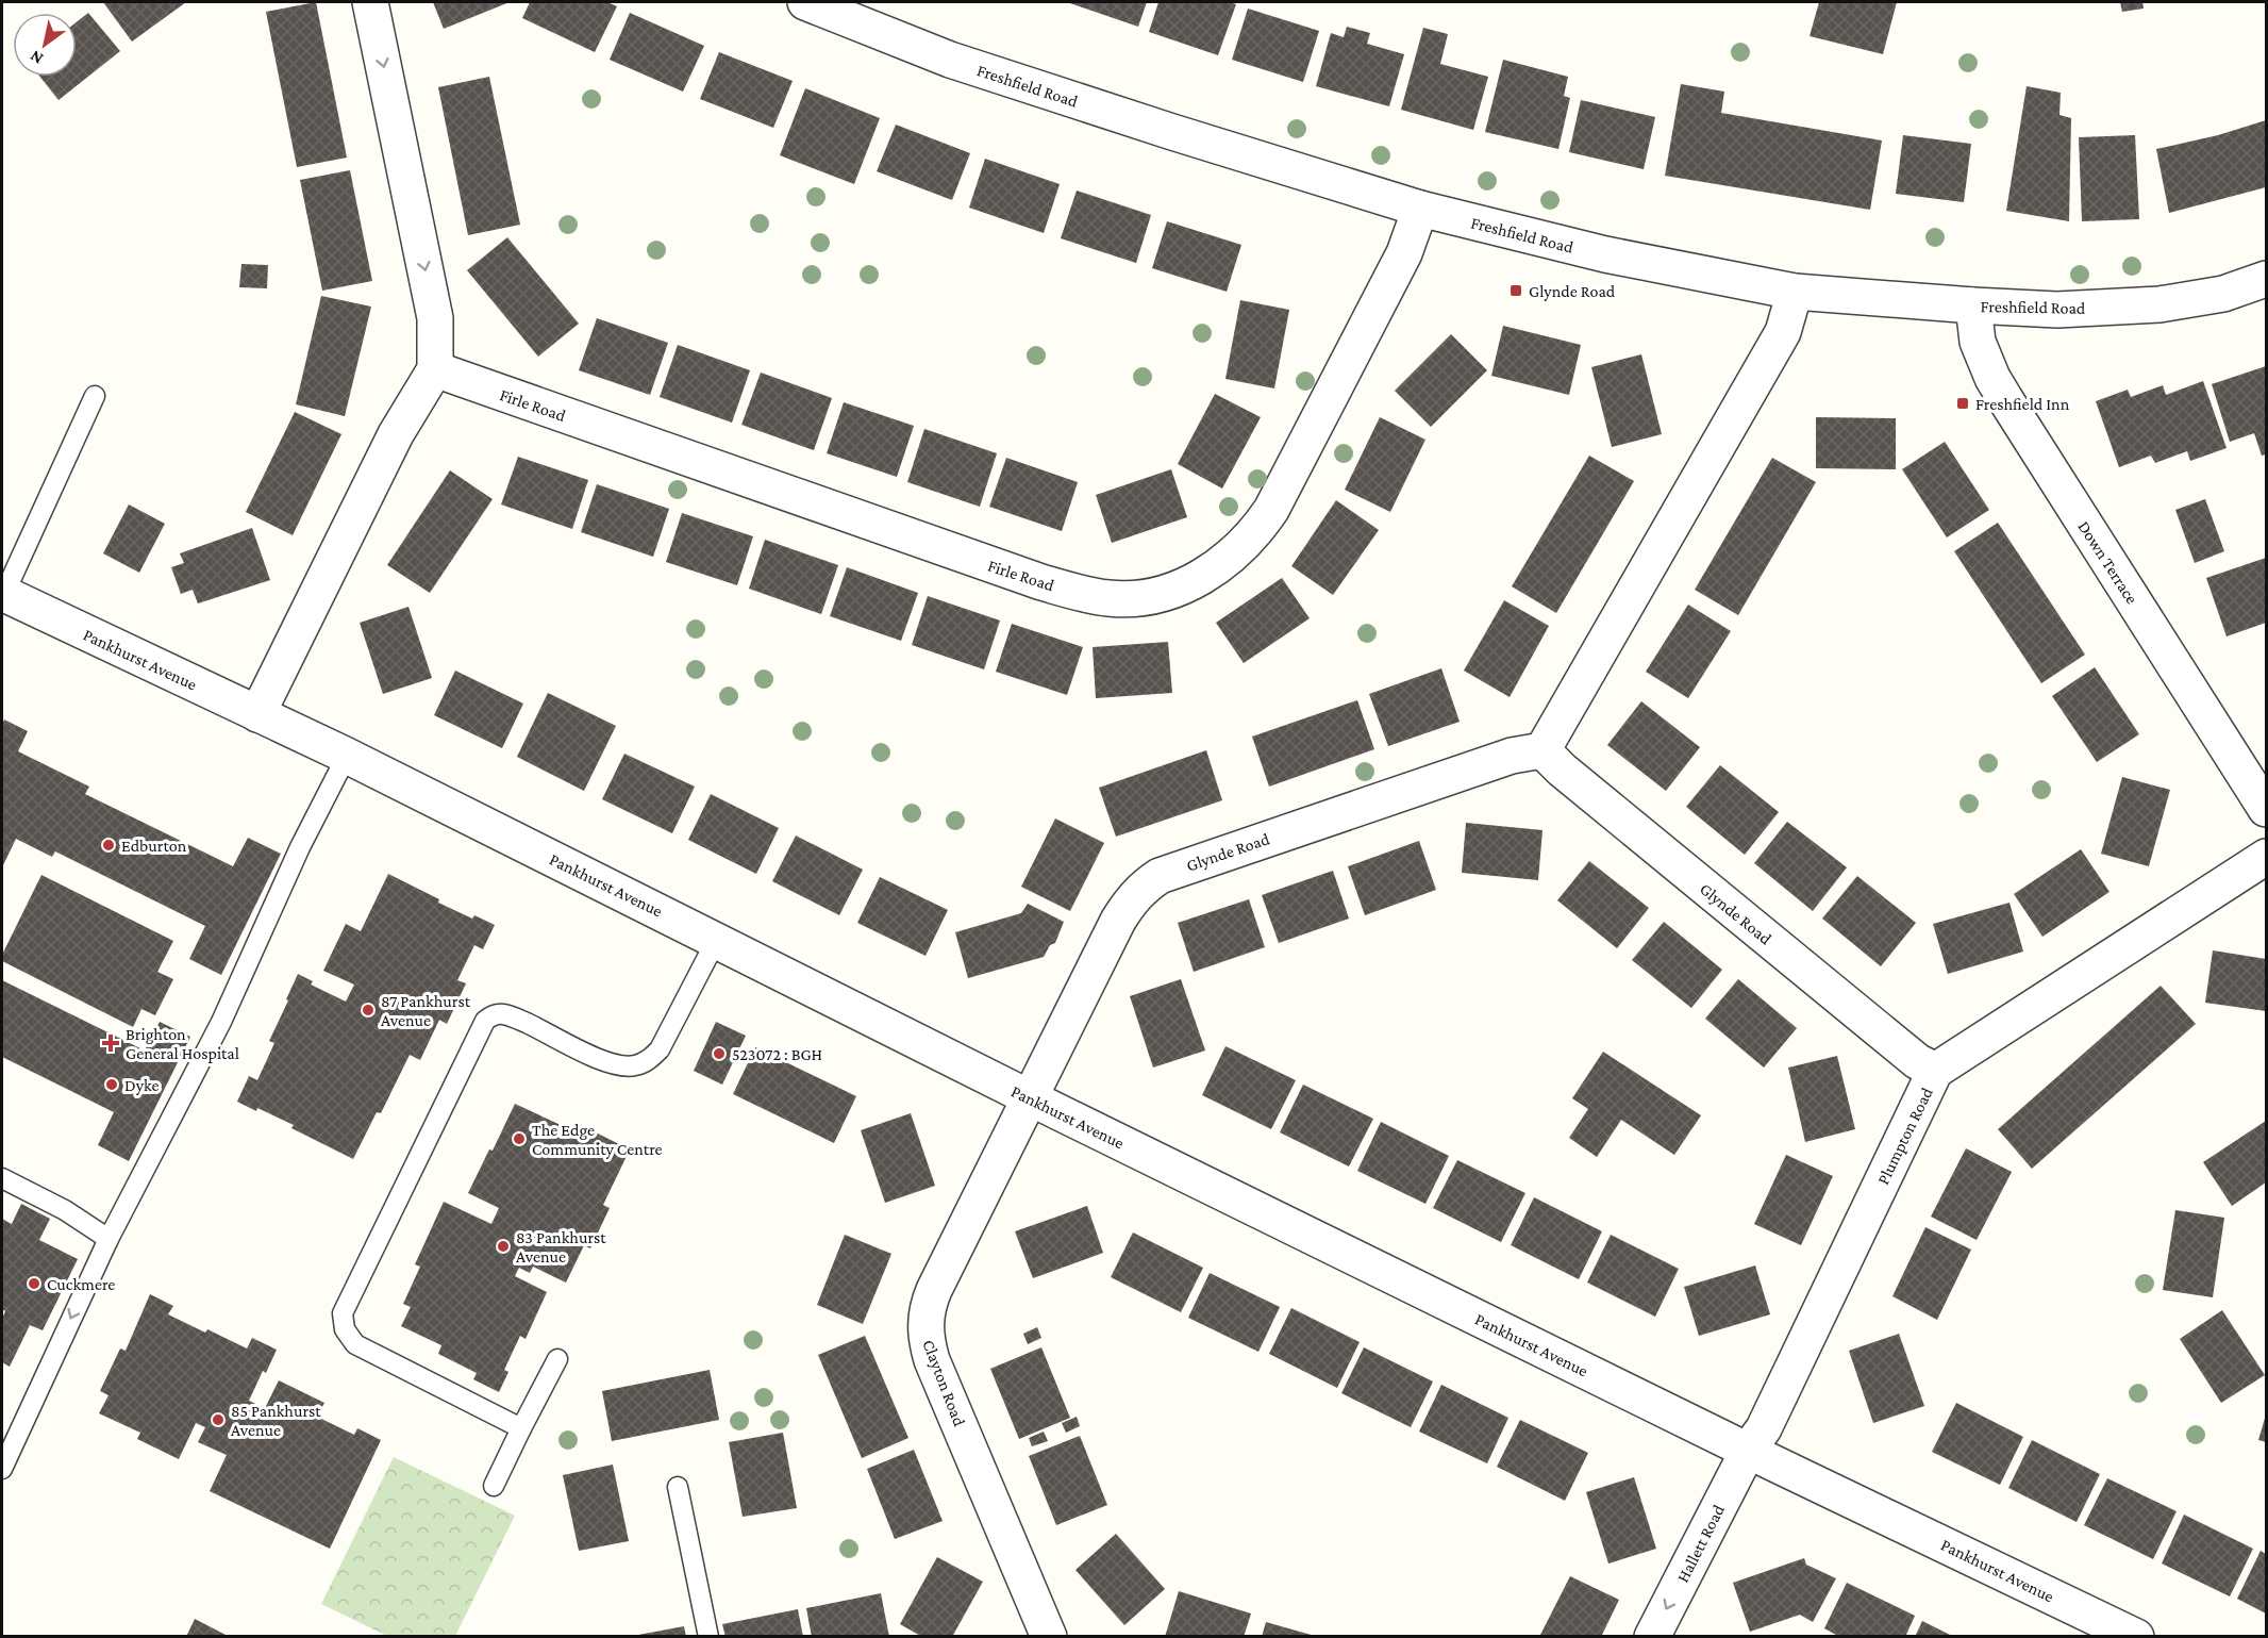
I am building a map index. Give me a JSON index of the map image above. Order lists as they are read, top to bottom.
{
  "streets": {
    "street": [
      "Freshfield Road",
      "Firle Road",
      "Down Terrace",
      "Pankhurst Avenue",
      "Glynde Road",
      "Plumpton Road",
      "Clayton Road",
      "Hallett Road"
    ]
  },
  "crossings": [
    ["Freshfield Road", "Firle Road"],
    ["Freshfield Road", "Down Terrace"],
    ["Pankhurst Avenue", "Glynde Road"],
    ["Pankhurst Avenue", "Plumpton Road"],
    ["Pankhurst Avenue", "Clayton Road"],
    ["Pankhurst Avenue", "Hallett Road"],
    ["Glynde Road", "Plumpton Road"],
    ["Glynde Road", "Clayton Road"],
    ["Plumpton Road", "Hallett Road"]
  ],
  "one_way": ["Hallett Road"],
  "places": {
    "transit": ["Glynde Road", "Freshfield Inn"],
    "other": [
      "Edburton",
      "87 Pankhurst Avenue",
      "523072 : BGH",
      "Dyke",
      "The Edge Community Centre",
      "83 Pankhurst Avenue",
      "Cuckmere",
      "85 Pankhurst Avenue"
    ],
    "health": ["Brighton General Hospital"]
  },
  "north": "bottom left"
}
